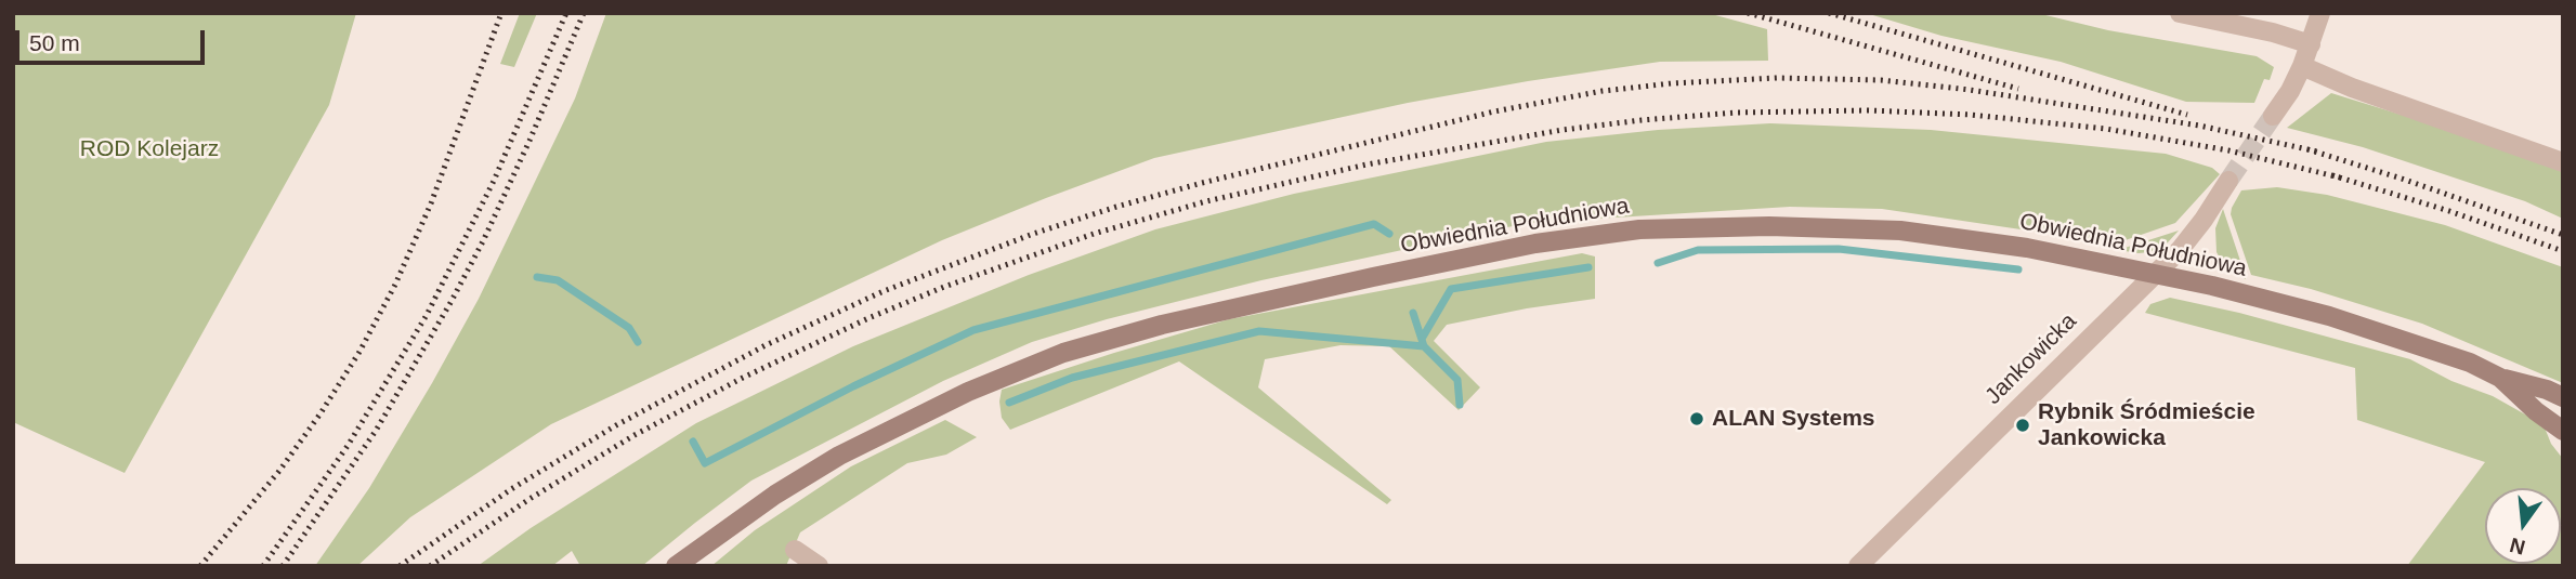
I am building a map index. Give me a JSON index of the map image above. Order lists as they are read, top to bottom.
{
  "streets": {
    "main road": ["Obwiednia Południowa"],
    "street": ["Jankowicka"]
  },
  "crossings": [
    ["Obwiednia Południowa", "Jankowicka"]
  ],
  "parks": ["ROD Kolejarz"],
  "places": ["ALAN Systems", "Rybnik Śródmieście Jankowicka"],
  "scale_bar": "50 m",
  "north": "bottom"
}
